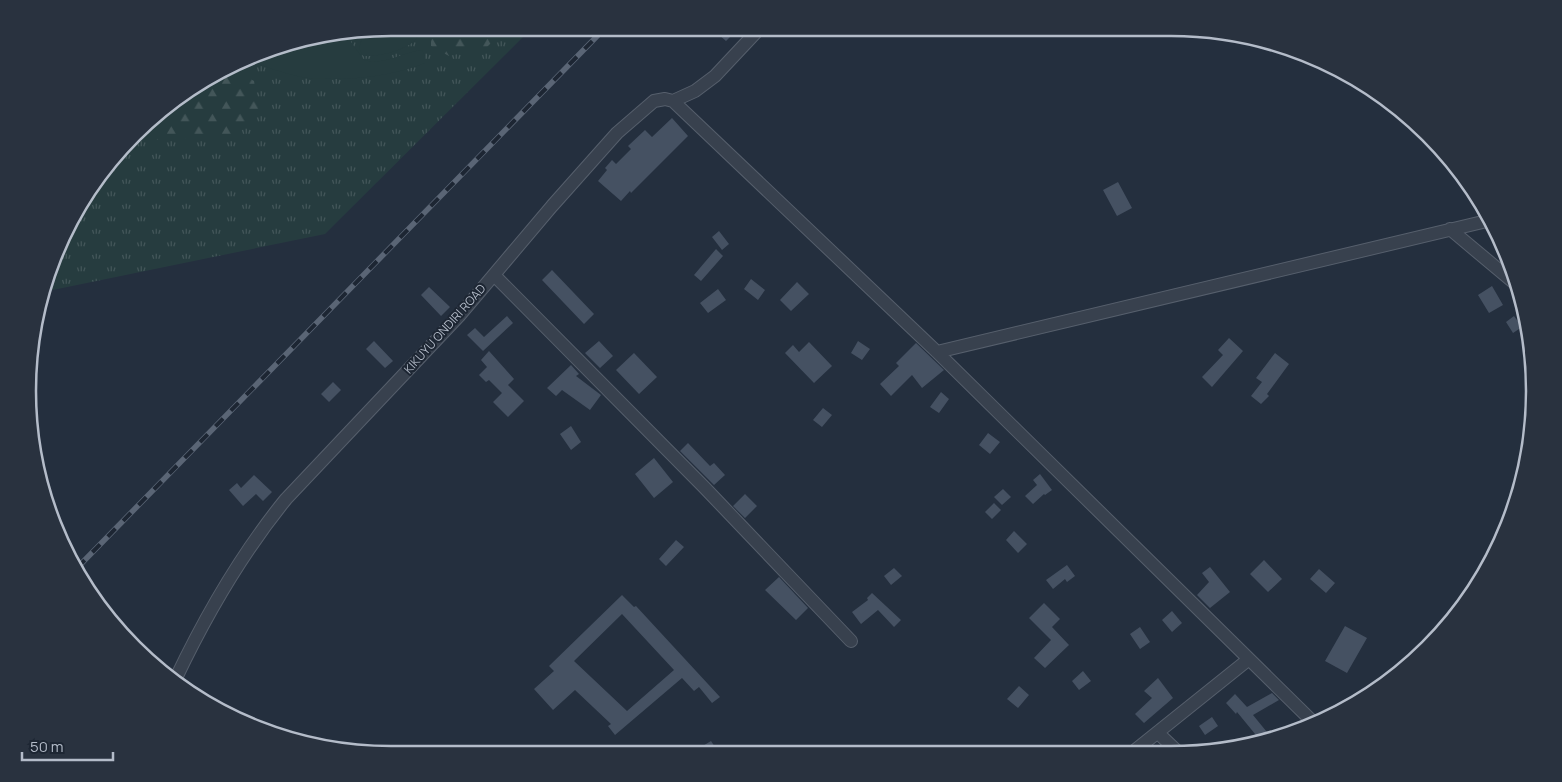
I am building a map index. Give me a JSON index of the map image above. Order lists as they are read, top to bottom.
{
  "streets": {
    "street": ["KIKUYU ONDIRI ROAD"]
  },
  "scale_bar": "50 m"
}
